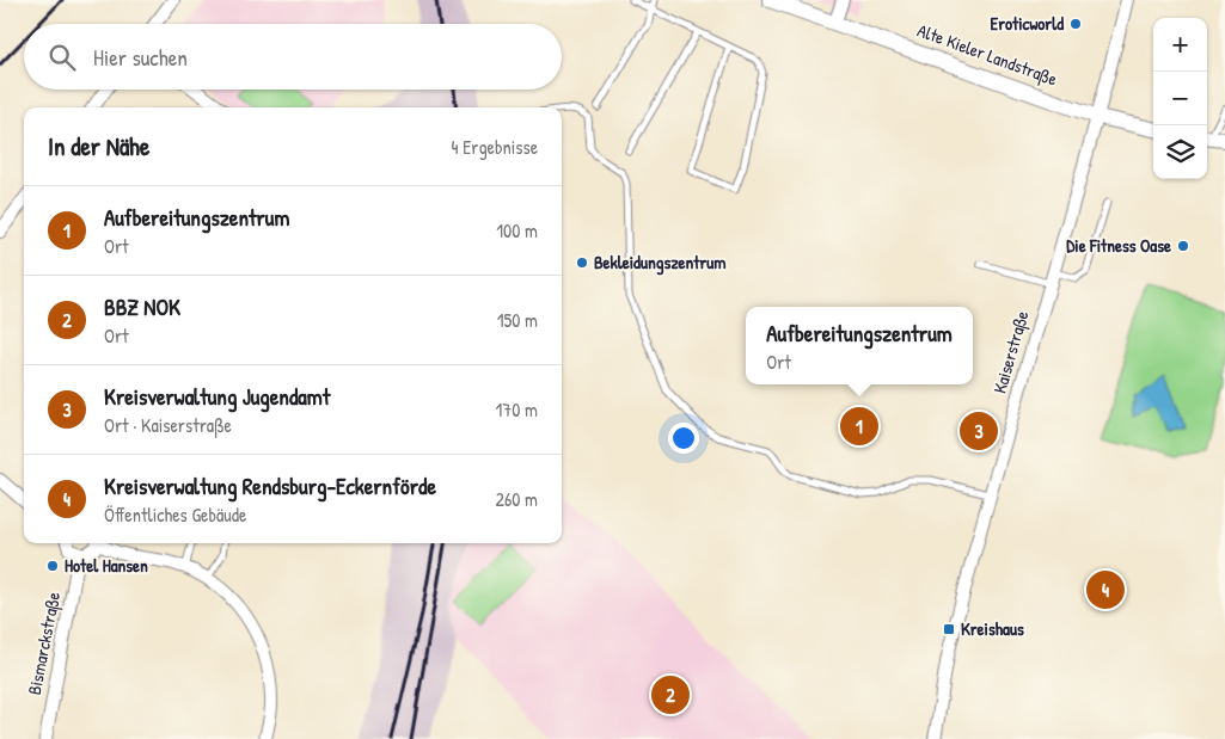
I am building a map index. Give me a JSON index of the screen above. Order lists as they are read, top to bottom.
{
  "streets": {
    "street": ["Alte Kieler Landstraße", "Kaiserstraße", "Bismarckstraße"]
  },
  "crossings": [
    ["Alte Kieler Landstraße", "Kaiserstraße"]
  ],
  "places": {
    "other": [
      "Eroticworld",
      "Die Fitness Oase",
      "Bekleidungszentrum",
      "Hotel Hansen"
    ],
    "transit": ["Kreishaus"]
  },
  "page": {
    "map_buttons": ["+", "−"],
    "search": "Hier suchen",
    "heading": ["In der Nähe", "4 Ergebnisse"],
    "list": [
      {
        "mark": "1",
        "name": "Aufbereitungszentrum",
        "note": "Ort",
        "value": "100 m"
      },
      {
        "mark": "2",
        "name": "BBZ NOK",
        "note": "Ort",
        "value": "150 m"
      },
      {
        "mark": "3",
        "name": "Kreisverwaltung Jugendamt",
        "note": "Ort · Kaiserstraße",
        "value": "170 m"
      },
      {
        "mark": "4",
        "name": "Kreisverwaltung Rendsburg-Eckernförde",
        "note": "Öffentliches Gebäude",
        "value": "260 m"
      }
    ],
    "popup": ["Aufbereitungszentrum", "Ort"],
    "pins": [
      "1",
      "3",
      "4",
      "2"
    ]
  }
}
